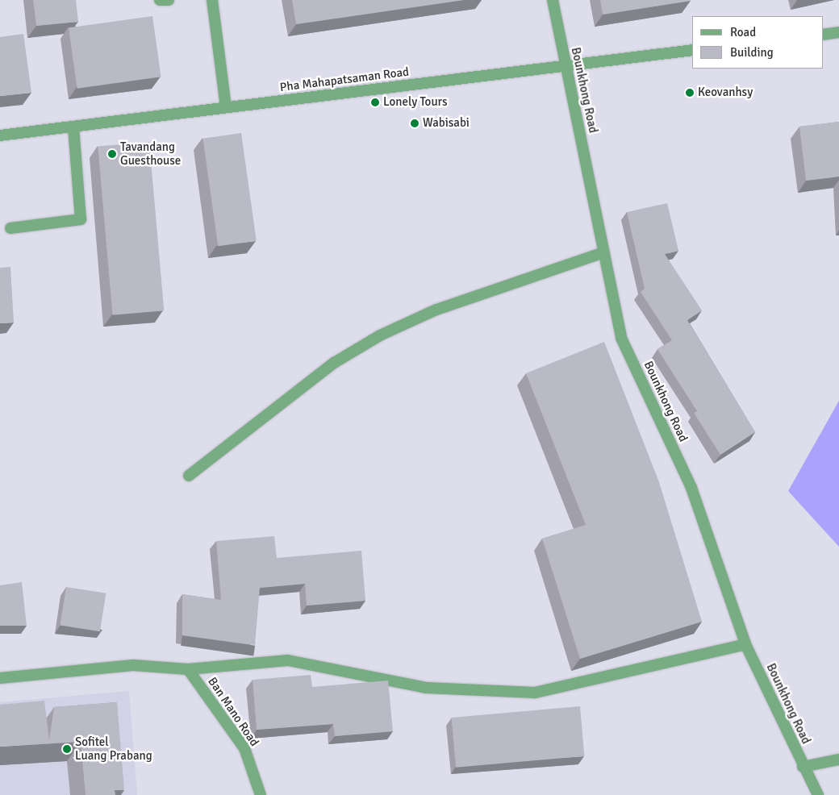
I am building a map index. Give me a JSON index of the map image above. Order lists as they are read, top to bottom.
{
  "streets": {
    "street": ["Pha Mahapatsaman Road", "Bounkhong Road", "Ban Mano Road"]
  },
  "crossings": [
    ["Pha Mahapatsaman Road", "Bounkhong Road"]
  ],
  "places": [
    "Keovanhsy",
    "Lonely Tours",
    "Wabisabi",
    "Tavandang Guesthouse",
    "Sofitel Luang Prabang"
  ],
  "legend": ["Road", "Building"]
}
